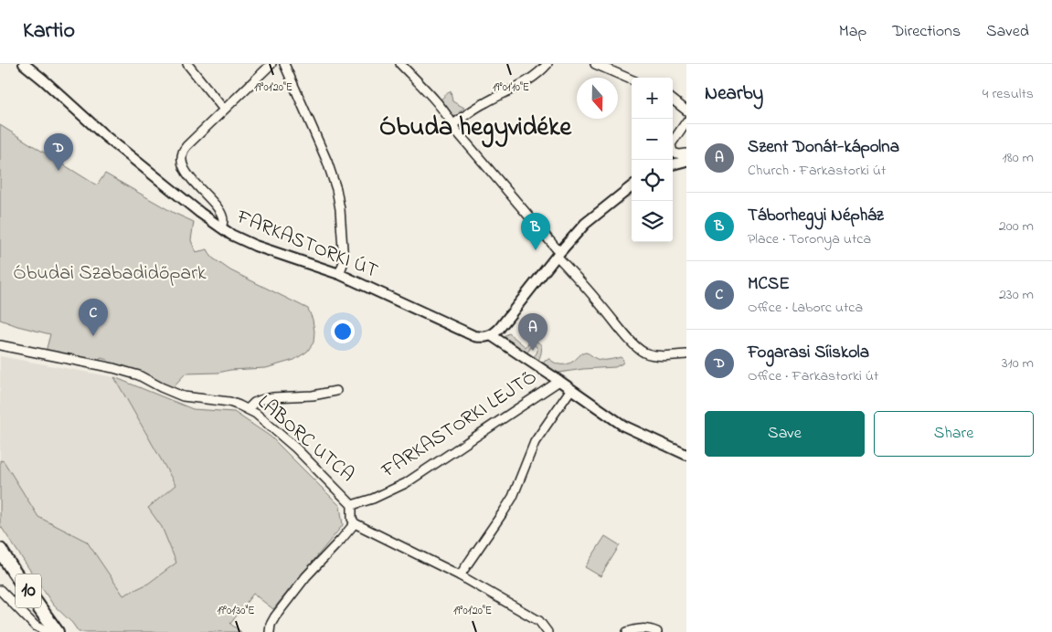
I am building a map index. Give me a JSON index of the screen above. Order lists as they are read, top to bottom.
{
  "streets": {
    "main road": ["10"],
    "street": ["FARKASTORKI ÚT", "FARKASTORKI LEJTŐ", "LABORC UTCA"]
  },
  "crossings": [
    ["FARKASTORKI ÚT", "FARKASTORKI LEJTŐ"],
    ["FARKASTORKI LEJTŐ", "LABORC UTCA"]
  ],
  "districts": ["Óbuda hegyvidéke"],
  "parks": ["Óbudai Szabadidőpark"],
  "north": "bottom",
  "page": {
    "header": "Kartio",
    "nav": ["Map", "Directions", "Saved"],
    "heading": ["Nearby", "4 results"],
    "map_buttons": ["+", "−"],
    "list": [
      {
        "mark": "A",
        "name": "Szent Donát-kápolna",
        "note": "Church · Farkastorki út",
        "value": "180 m"
      },
      {
        "mark": "B",
        "name": "Táborhegyi Népház",
        "note": "Place · Toronya utca",
        "value": "200 m"
      },
      {
        "mark": "C",
        "name": "MCSE",
        "note": "Office · Laborc utca",
        "value": "230 m"
      },
      {
        "mark": "D",
        "name": "Fogarasi Síiskola",
        "note": "Office · Farkastorki út",
        "value": "310 m"
      }
    ],
    "pins": [
      "D",
      "B",
      "C",
      "A"
    ],
    "buttons": ["Save", "Share"]
  },
  "coordinates": ["19°01'20\"E", "19°01'10\"E", "19°01'30\"E"]
}
